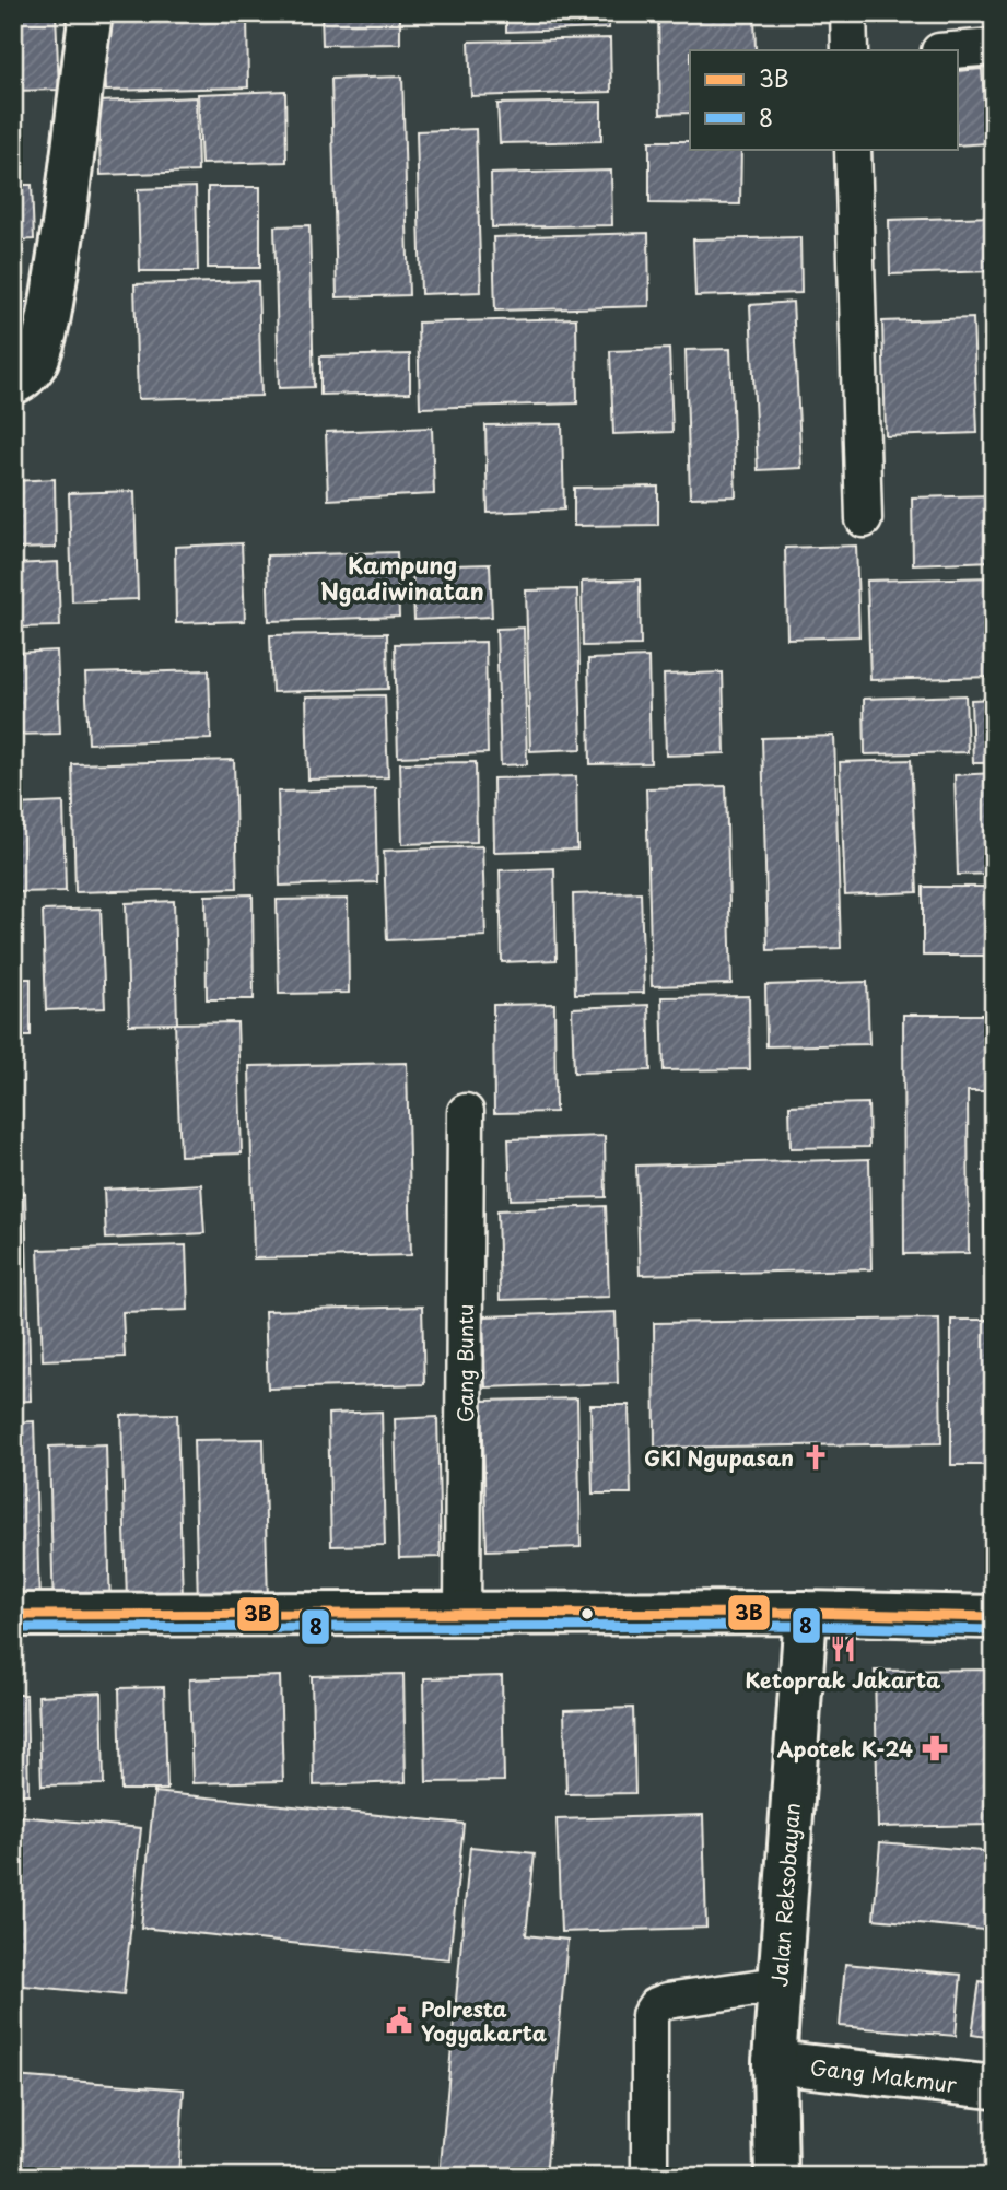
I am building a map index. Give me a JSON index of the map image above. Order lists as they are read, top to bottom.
{
  "streets": {
    "street": ["Jalan Reksobayan", "Gang Makmur"],
    "lane": ["Gang Buntu"]
  },
  "crossings": [
    ["Jalan Reksobayan", "Gang Makmur"]
  ],
  "districts": ["Kampung Ngadiwinatan"],
  "places": {
    "church": ["GKI Ngupasan"],
    "restaurant": ["Ketoprak Jakarta"],
    "pharmacy": ["Apotek K-24"],
    "public building": ["Polresta Yogyakarta"]
  },
  "lines": ["transit line 3B", "transit line 8"],
  "legend": ["3B", "8"]
}
